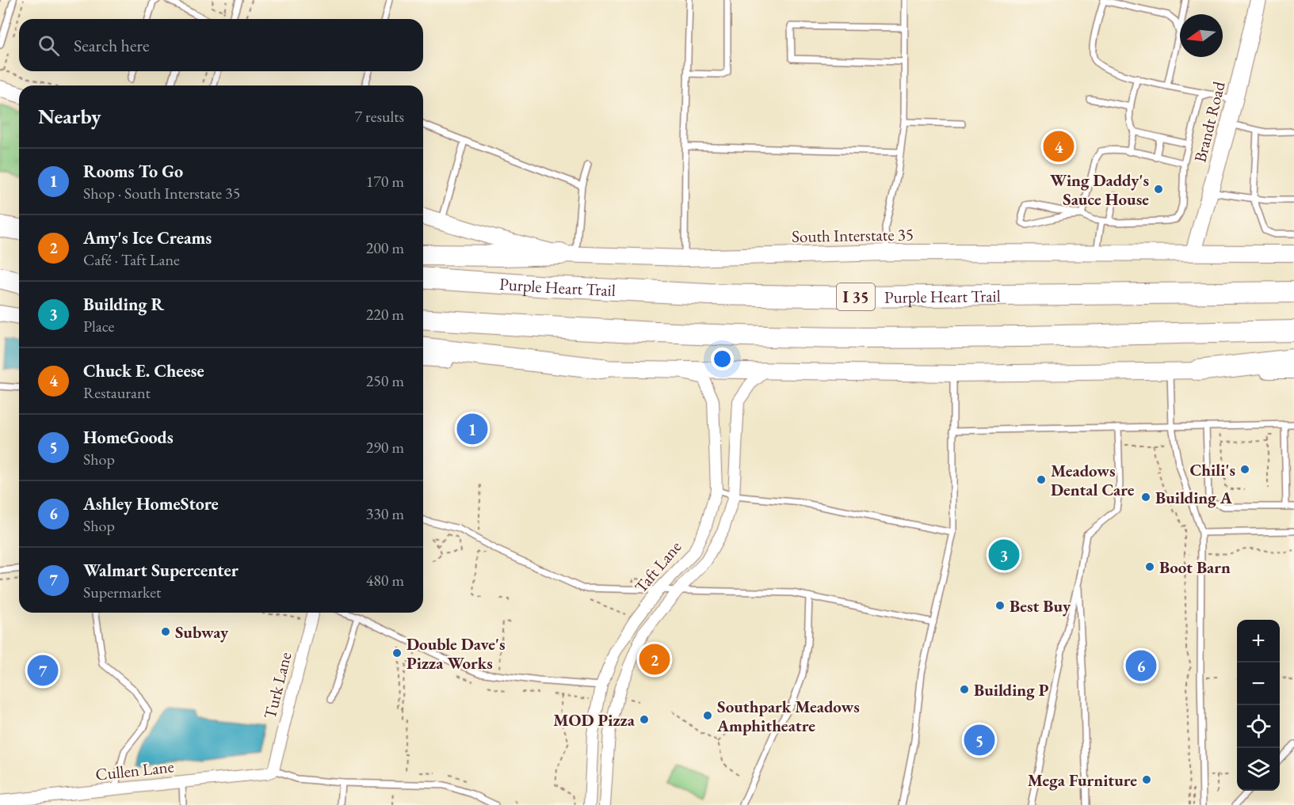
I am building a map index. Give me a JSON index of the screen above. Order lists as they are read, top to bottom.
{
  "streets": {
    "highway": ["Purple Heart Trail", "I 35"],
    "main road": ["Brandt Road", "South Interstate 35"],
    "street": ["Taft Lane", "Turk Lane", "Cullen Lane"]
  },
  "crossings": [
    ["Brandt Road", "South Interstate 35"],
    ["Turk Lane", "Cullen Lane"]
  ],
  "places": [
    "Wing Daddy's Sauce House",
    "Chili's",
    "Meadows Dental Care",
    "Building A",
    "Boot Barn",
    "Best Buy",
    "Subway",
    "Double Dave's Pizza Works",
    "Building P",
    "Southpark Meadows Amphitheatre",
    "MOD Pizza",
    "Mega Furniture"
  ],
  "north": "left",
  "page": {
    "search": "Search here",
    "heading": ["Nearby", "7 results"],
    "pins": [
      "4",
      "1",
      "3",
      "2",
      "6",
      "7",
      "5"
    ],
    "list": [
      {
        "mark": "1",
        "name": "Rooms To Go",
        "note": "Shop · South Interstate 35",
        "value": "170 m"
      },
      {
        "mark": "2",
        "name": "Amy's Ice Creams",
        "note": "Café · Taft Lane",
        "value": "200 m"
      },
      {
        "mark": "3",
        "name": "Building R",
        "note": "Place",
        "value": "220 m"
      },
      {
        "mark": "4",
        "name": "Chuck E. Cheese",
        "note": "Restaurant",
        "value": "250 m"
      },
      {
        "mark": "5",
        "name": "HomeGoods",
        "note": "Shop",
        "value": "290 m"
      },
      {
        "mark": "6",
        "name": "Ashley HomeStore",
        "note": "Shop",
        "value": "330 m"
      },
      {
        "mark": "7",
        "name": "Walmart Supercenter",
        "note": "Supermarket",
        "value": "480 m"
      }
    ],
    "map_buttons": ["+", "−"]
  }
}
